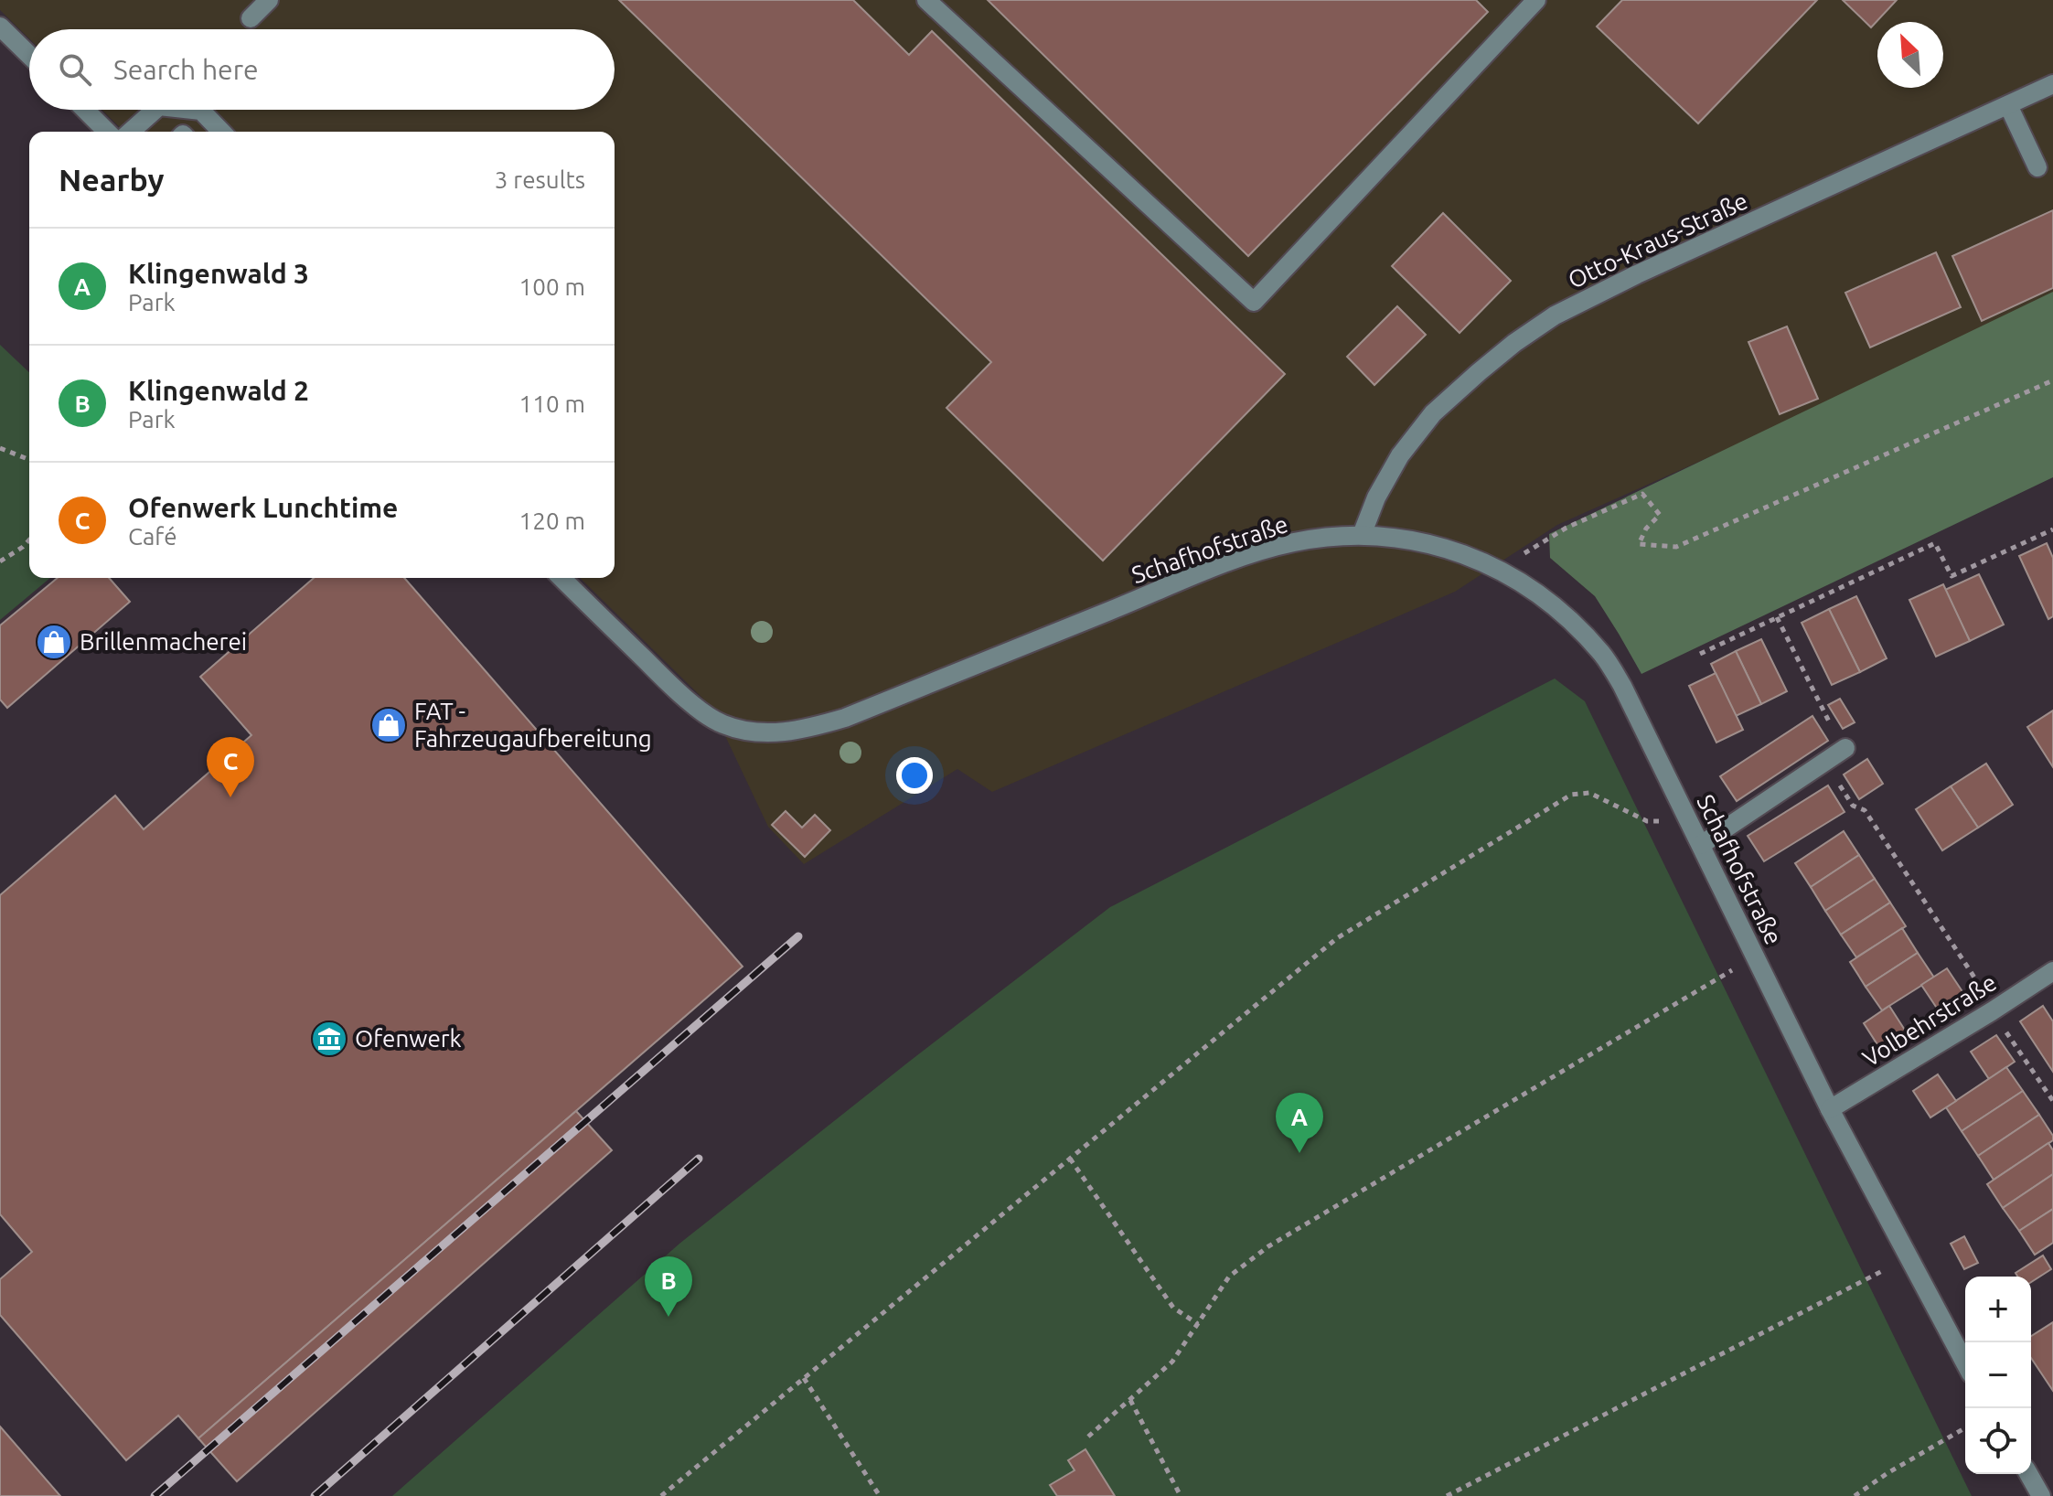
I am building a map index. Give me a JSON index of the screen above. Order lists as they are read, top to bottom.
{
  "streets": {
    "street": ["Otto-Kraus-Straße", "Schafhofstraße", "Volbehrstraße"]
  },
  "crossings": [
    ["Otto-Kraus-Straße", "Schafhofstraße"],
    ["Schafhofstraße", "Volbehrstraße"]
  ],
  "places": {
    "shop": ["Brillenmacherei", "FAT - Fahrzeugaufbereitung"],
    "museum": ["Ofenwerk"]
  },
  "north": "top left",
  "page": {
    "search": "Search here",
    "heading": ["Nearby", "3 results"],
    "list": [
      {
        "mark": "A",
        "name": "Klingenwald 3",
        "note": "Park",
        "value": "100 m"
      },
      {
        "mark": "B",
        "name": "Klingenwald 2",
        "note": "Park",
        "value": "110 m"
      },
      {
        "mark": "C",
        "name": "Ofenwerk Lunchtime",
        "note": "Café",
        "value": "120 m"
      }
    ],
    "pins": ["C", "A", "B"],
    "map_buttons": ["+", "−"]
  }
}
